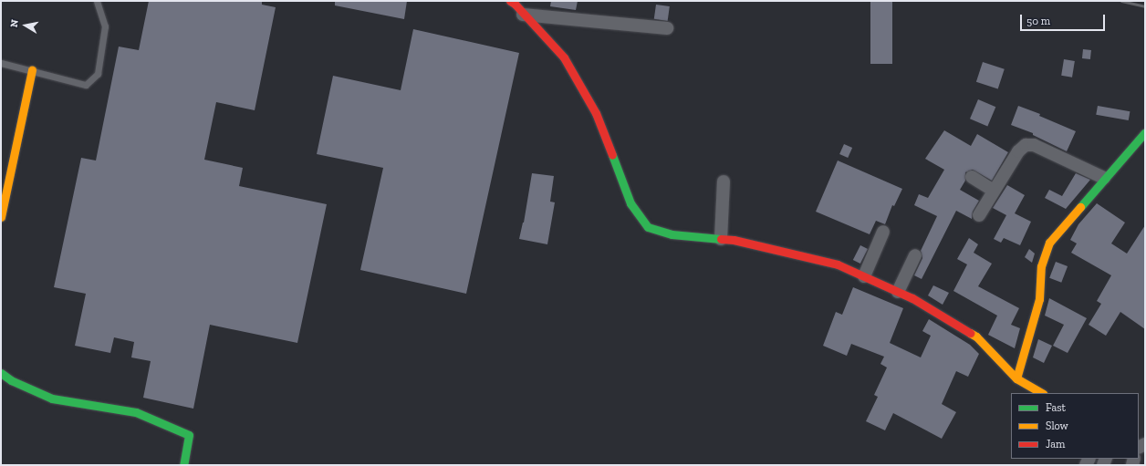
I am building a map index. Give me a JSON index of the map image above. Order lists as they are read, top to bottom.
{
  "legend": ["Fast", "Slow", "Jam"],
  "scale_bar": "50 m",
  "north": "left"
}
